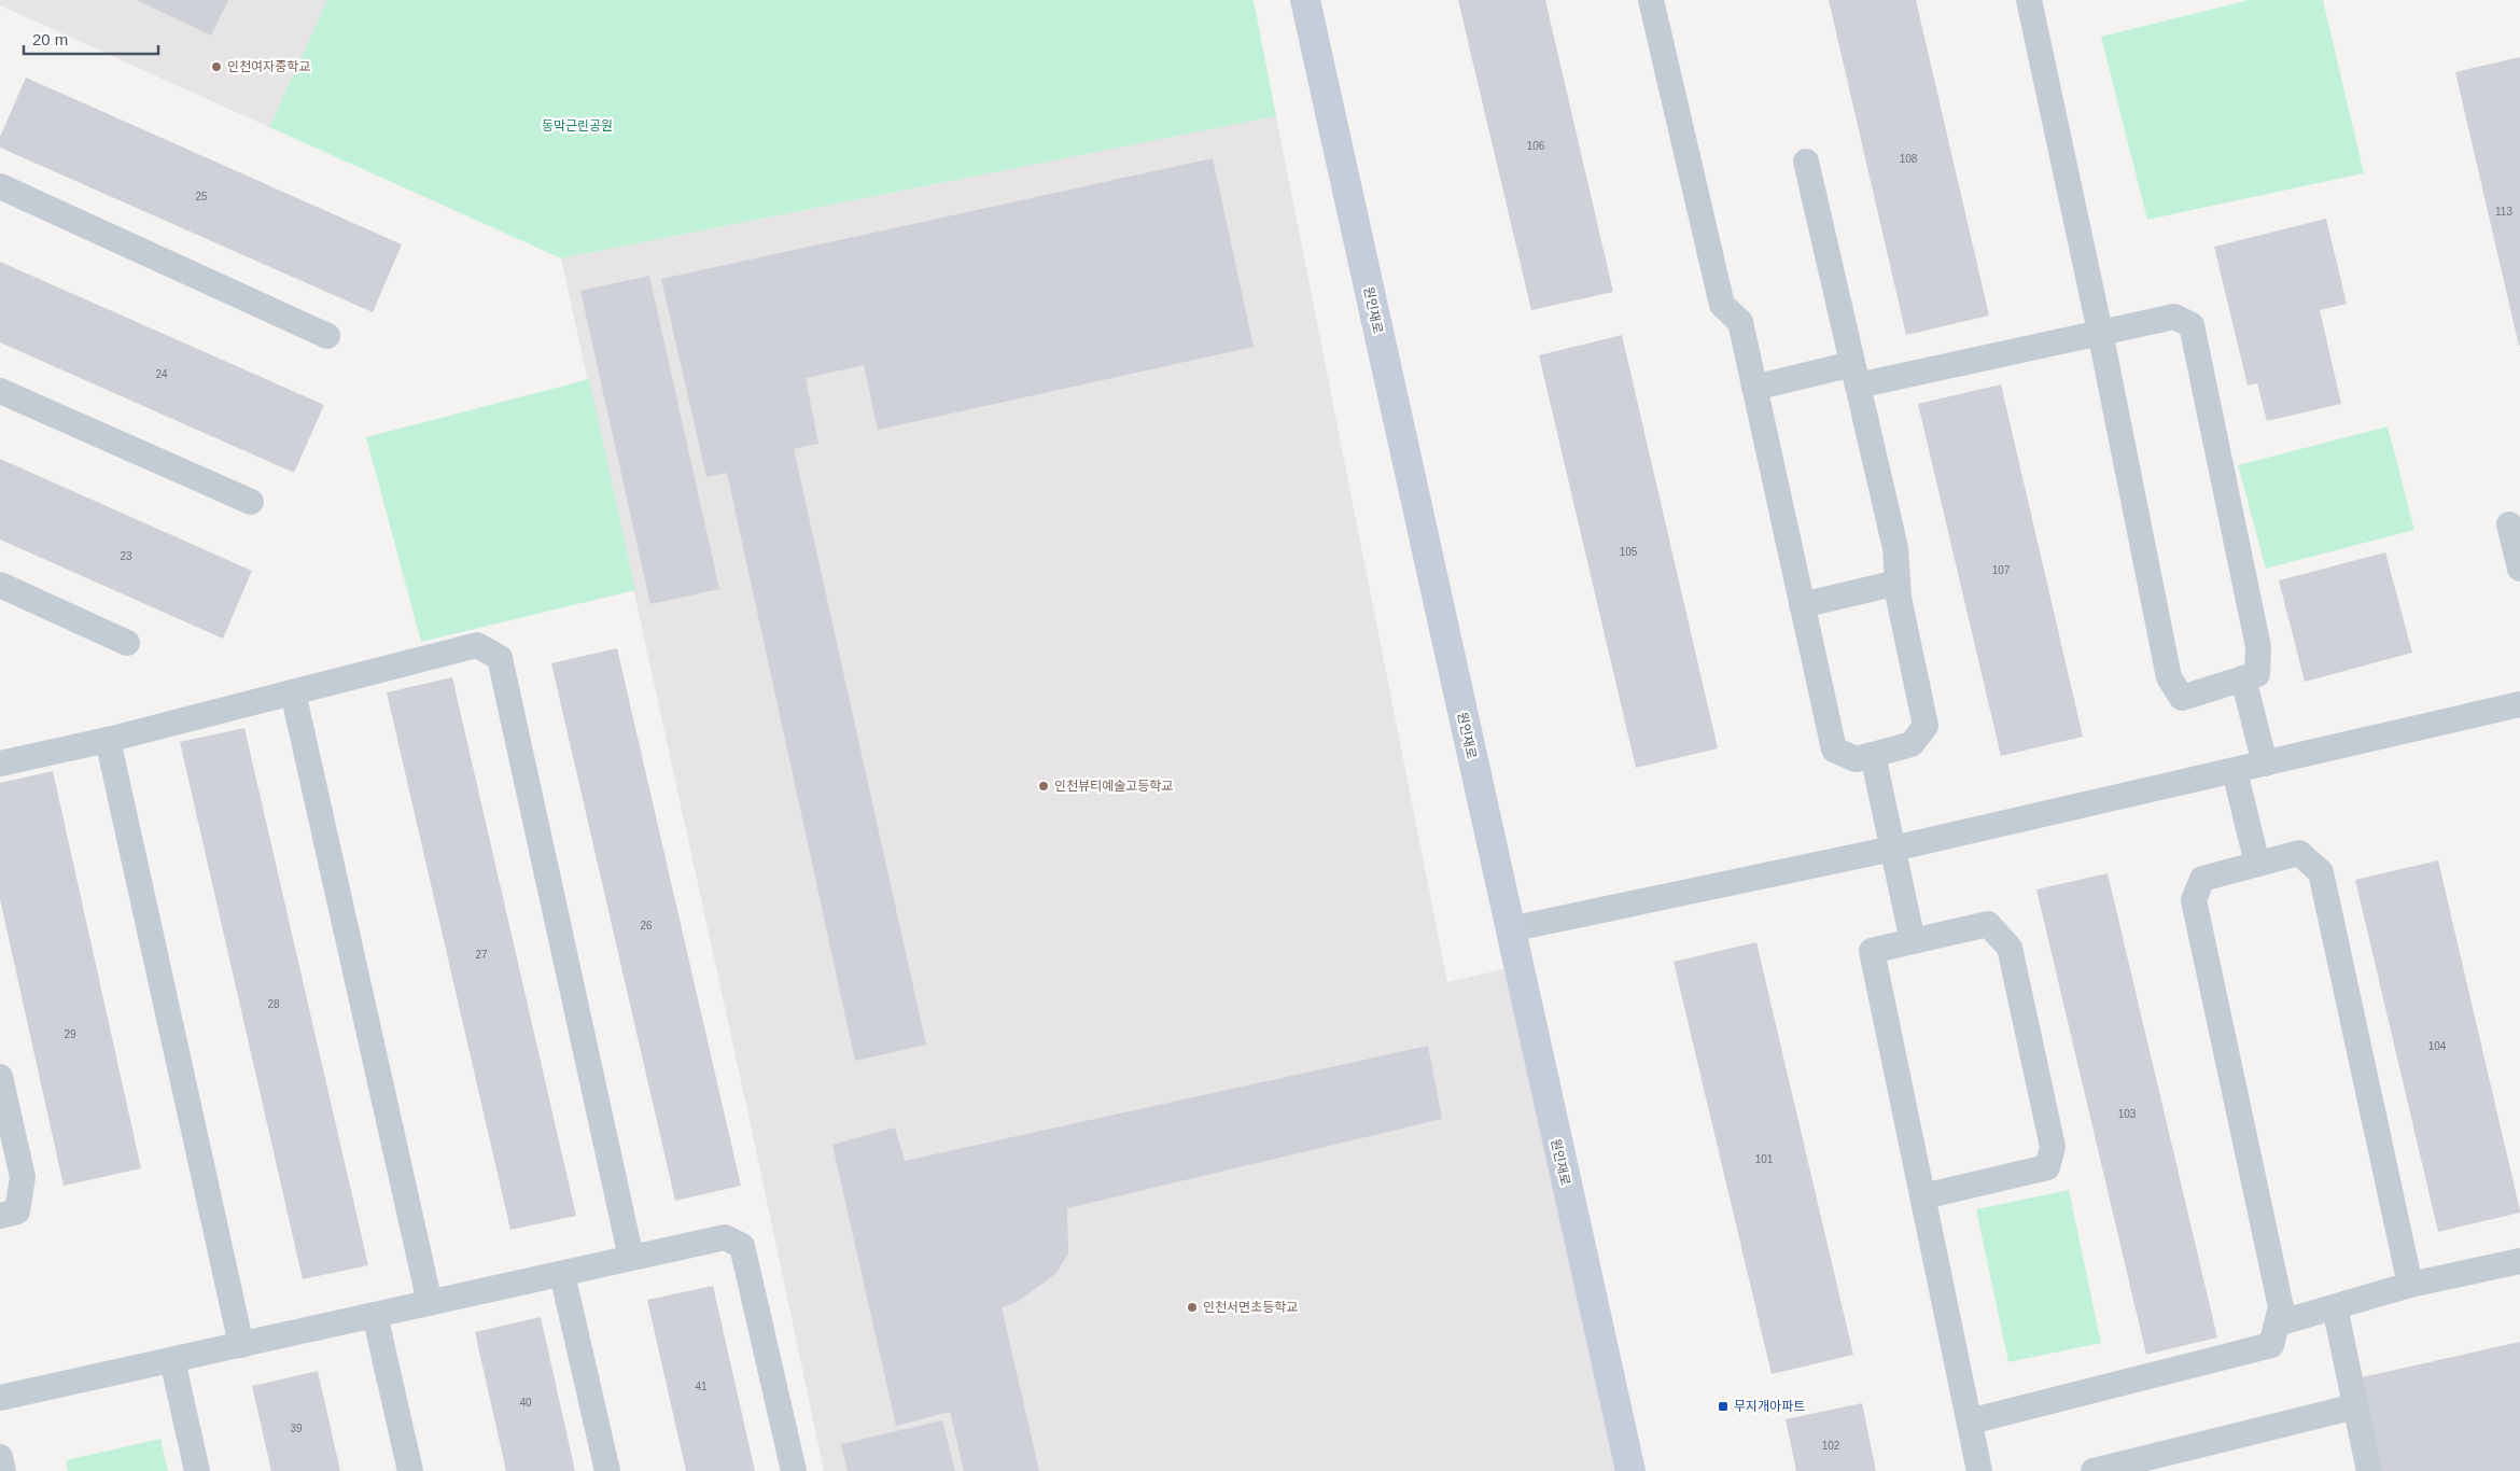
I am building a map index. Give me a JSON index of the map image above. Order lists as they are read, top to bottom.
{
  "streets": {
    "main road": ["원인재로"]
  },
  "parks": ["동막근린공원"],
  "places": {
    "other": ["인천여자중학교", "인천뷰티예술고등학교", "인천서면초등학교"],
    "transit": ["무지개아파트"]
  },
  "house_numbers": [
    "106",
    "108",
    "25",
    "113",
    "24",
    "105",
    "23",
    "107",
    "26",
    "27",
    "28",
    "29",
    "104",
    "103",
    "101",
    "41",
    "40",
    "39",
    "102"
  ],
  "scale_bar": "20 m"
}
